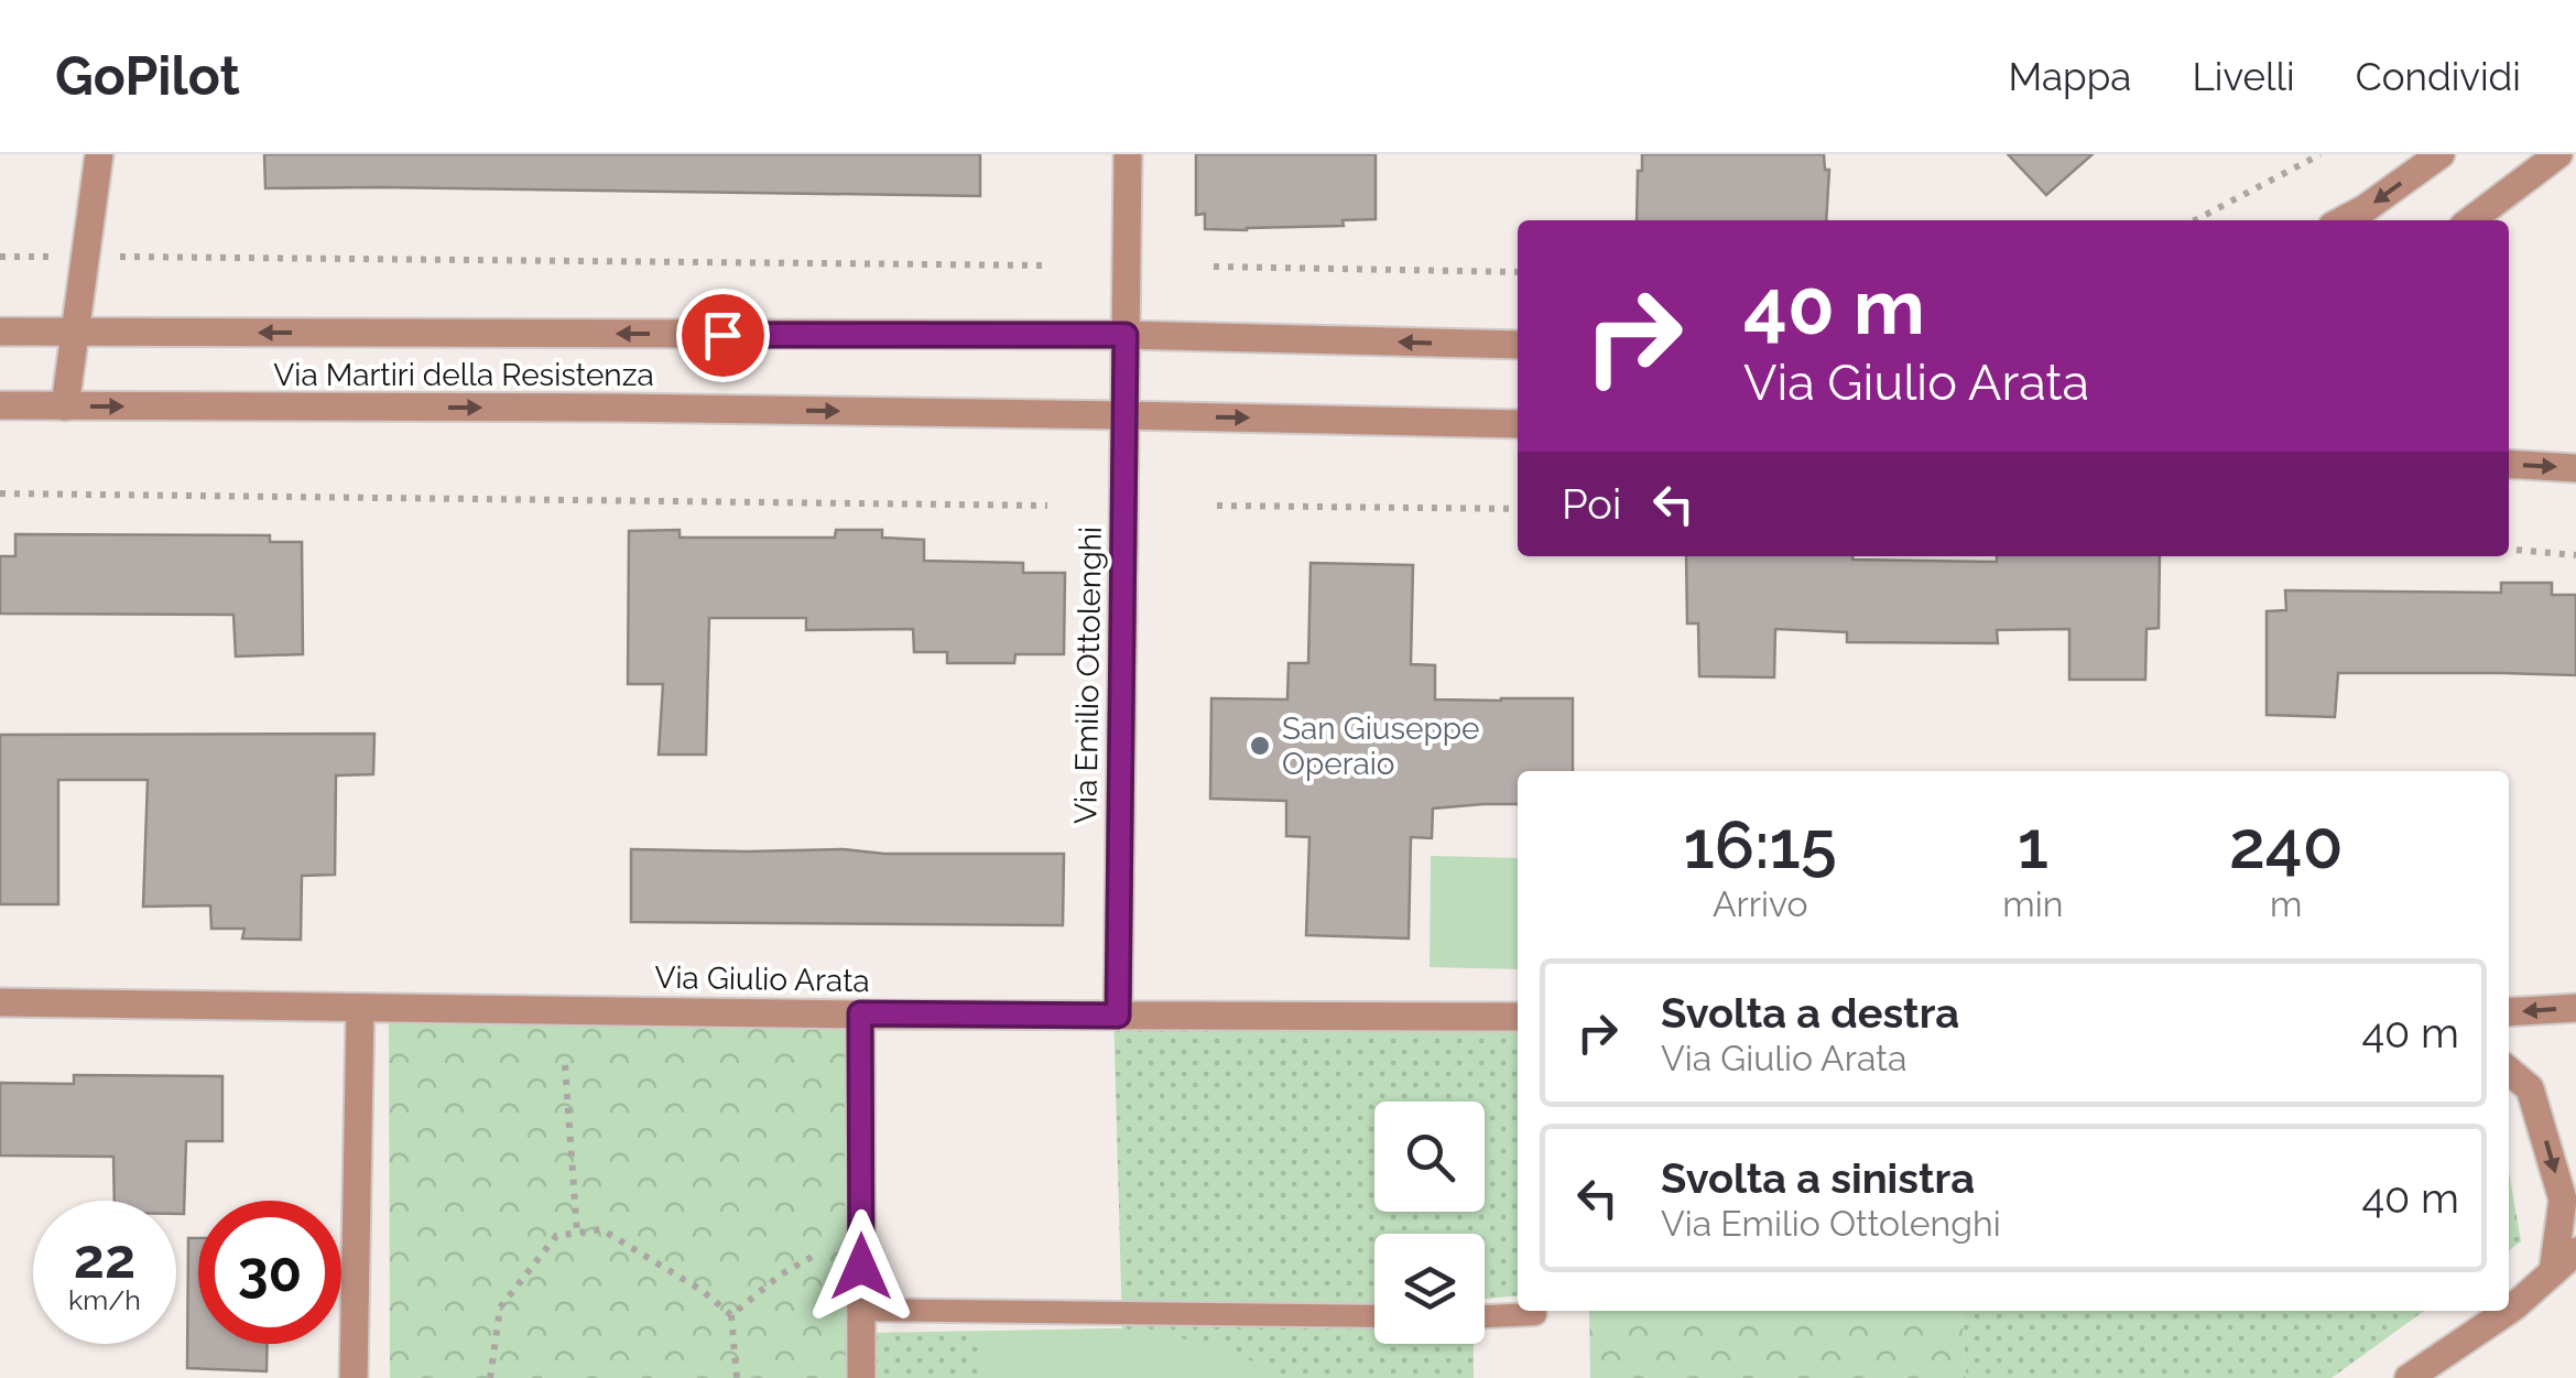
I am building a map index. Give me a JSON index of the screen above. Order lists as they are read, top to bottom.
{
  "streets": {
    "street": ["Via Martiri della Resistenza", "Via Emilio Ottolenghi", "Via Giulio Arata"]
  },
  "crossings": [
    ["Via Martiri della Resistenza", "Via Emilio Ottolenghi"],
    ["Via Emilio Ottolenghi", "Via Giulio Arata"]
  ],
  "places": ["San Giuseppe Operaio"],
  "page": {
    "header": "GoPilot",
    "nav": ["Mappa", "Livelli", "Condividi"],
    "turn": ["40 m", "Via Giulio Arata"],
    "then": "Poi",
    "eta": [
      "16:15",
      "Arrivo",
      "1",
      "min",
      "240",
      "m"
    ],
    "list": [
      {
        "name": "Svolta a destra",
        "note": "Via Giulio Arata",
        "value": "40 m"
      },
      {
        "name": "Svolta a sinistra",
        "note": "Via Emilio Ottolenghi",
        "value": "40 m"
      }
    ],
    "speed": "22 km/h",
    "limit": "30"
  }
}
